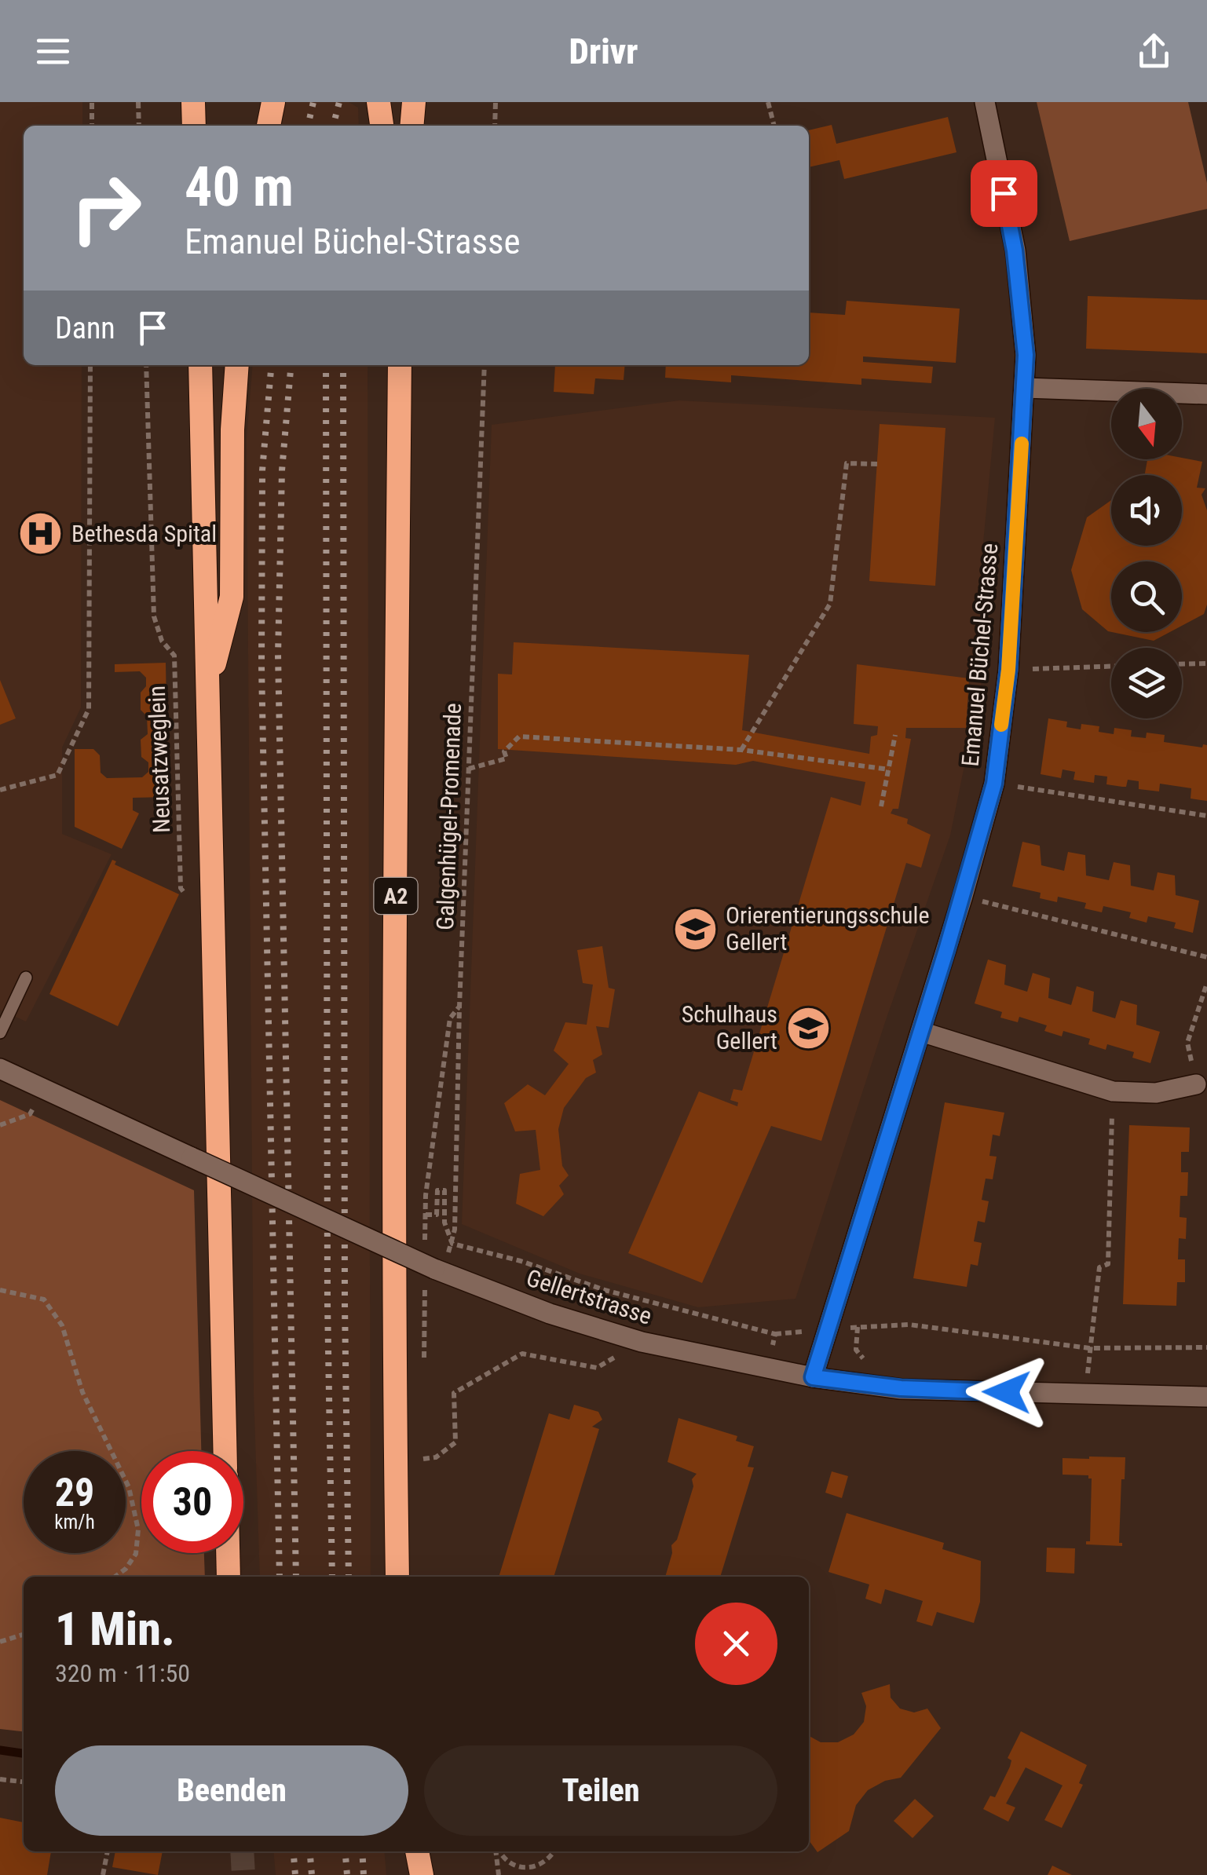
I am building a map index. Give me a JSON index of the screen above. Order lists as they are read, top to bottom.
{
  "streets": {
    "highway": ["A2"],
    "street": ["Emanuel Büchel-Strasse", "Gellertstrasse"],
    "path": ["Neusatzweglein", "Galgenhügel-Promenade"]
  },
  "crossings": [
    ["Emanuel Büchel-Strasse", "Gellertstrasse"],
    ["Galgenhügel-Promenade", "Gellertstrasse"]
  ],
  "places": {
    "hospital": ["Bethesda Spital"],
    "school or university": ["Orierentierungsschule Gellert", "Schulhaus Gellert"]
  },
  "north": "bottom",
  "page": {
    "header": "Drivr",
    "turn": ["40 m", "Emanuel Büchel-Strasse"],
    "then": "Dann",
    "speed": "29 km/h",
    "limit": "30",
    "heading": ["1 Min.", "320 m · 11:50"],
    "buttons": ["Beenden", "Teilen"]
  }
}
